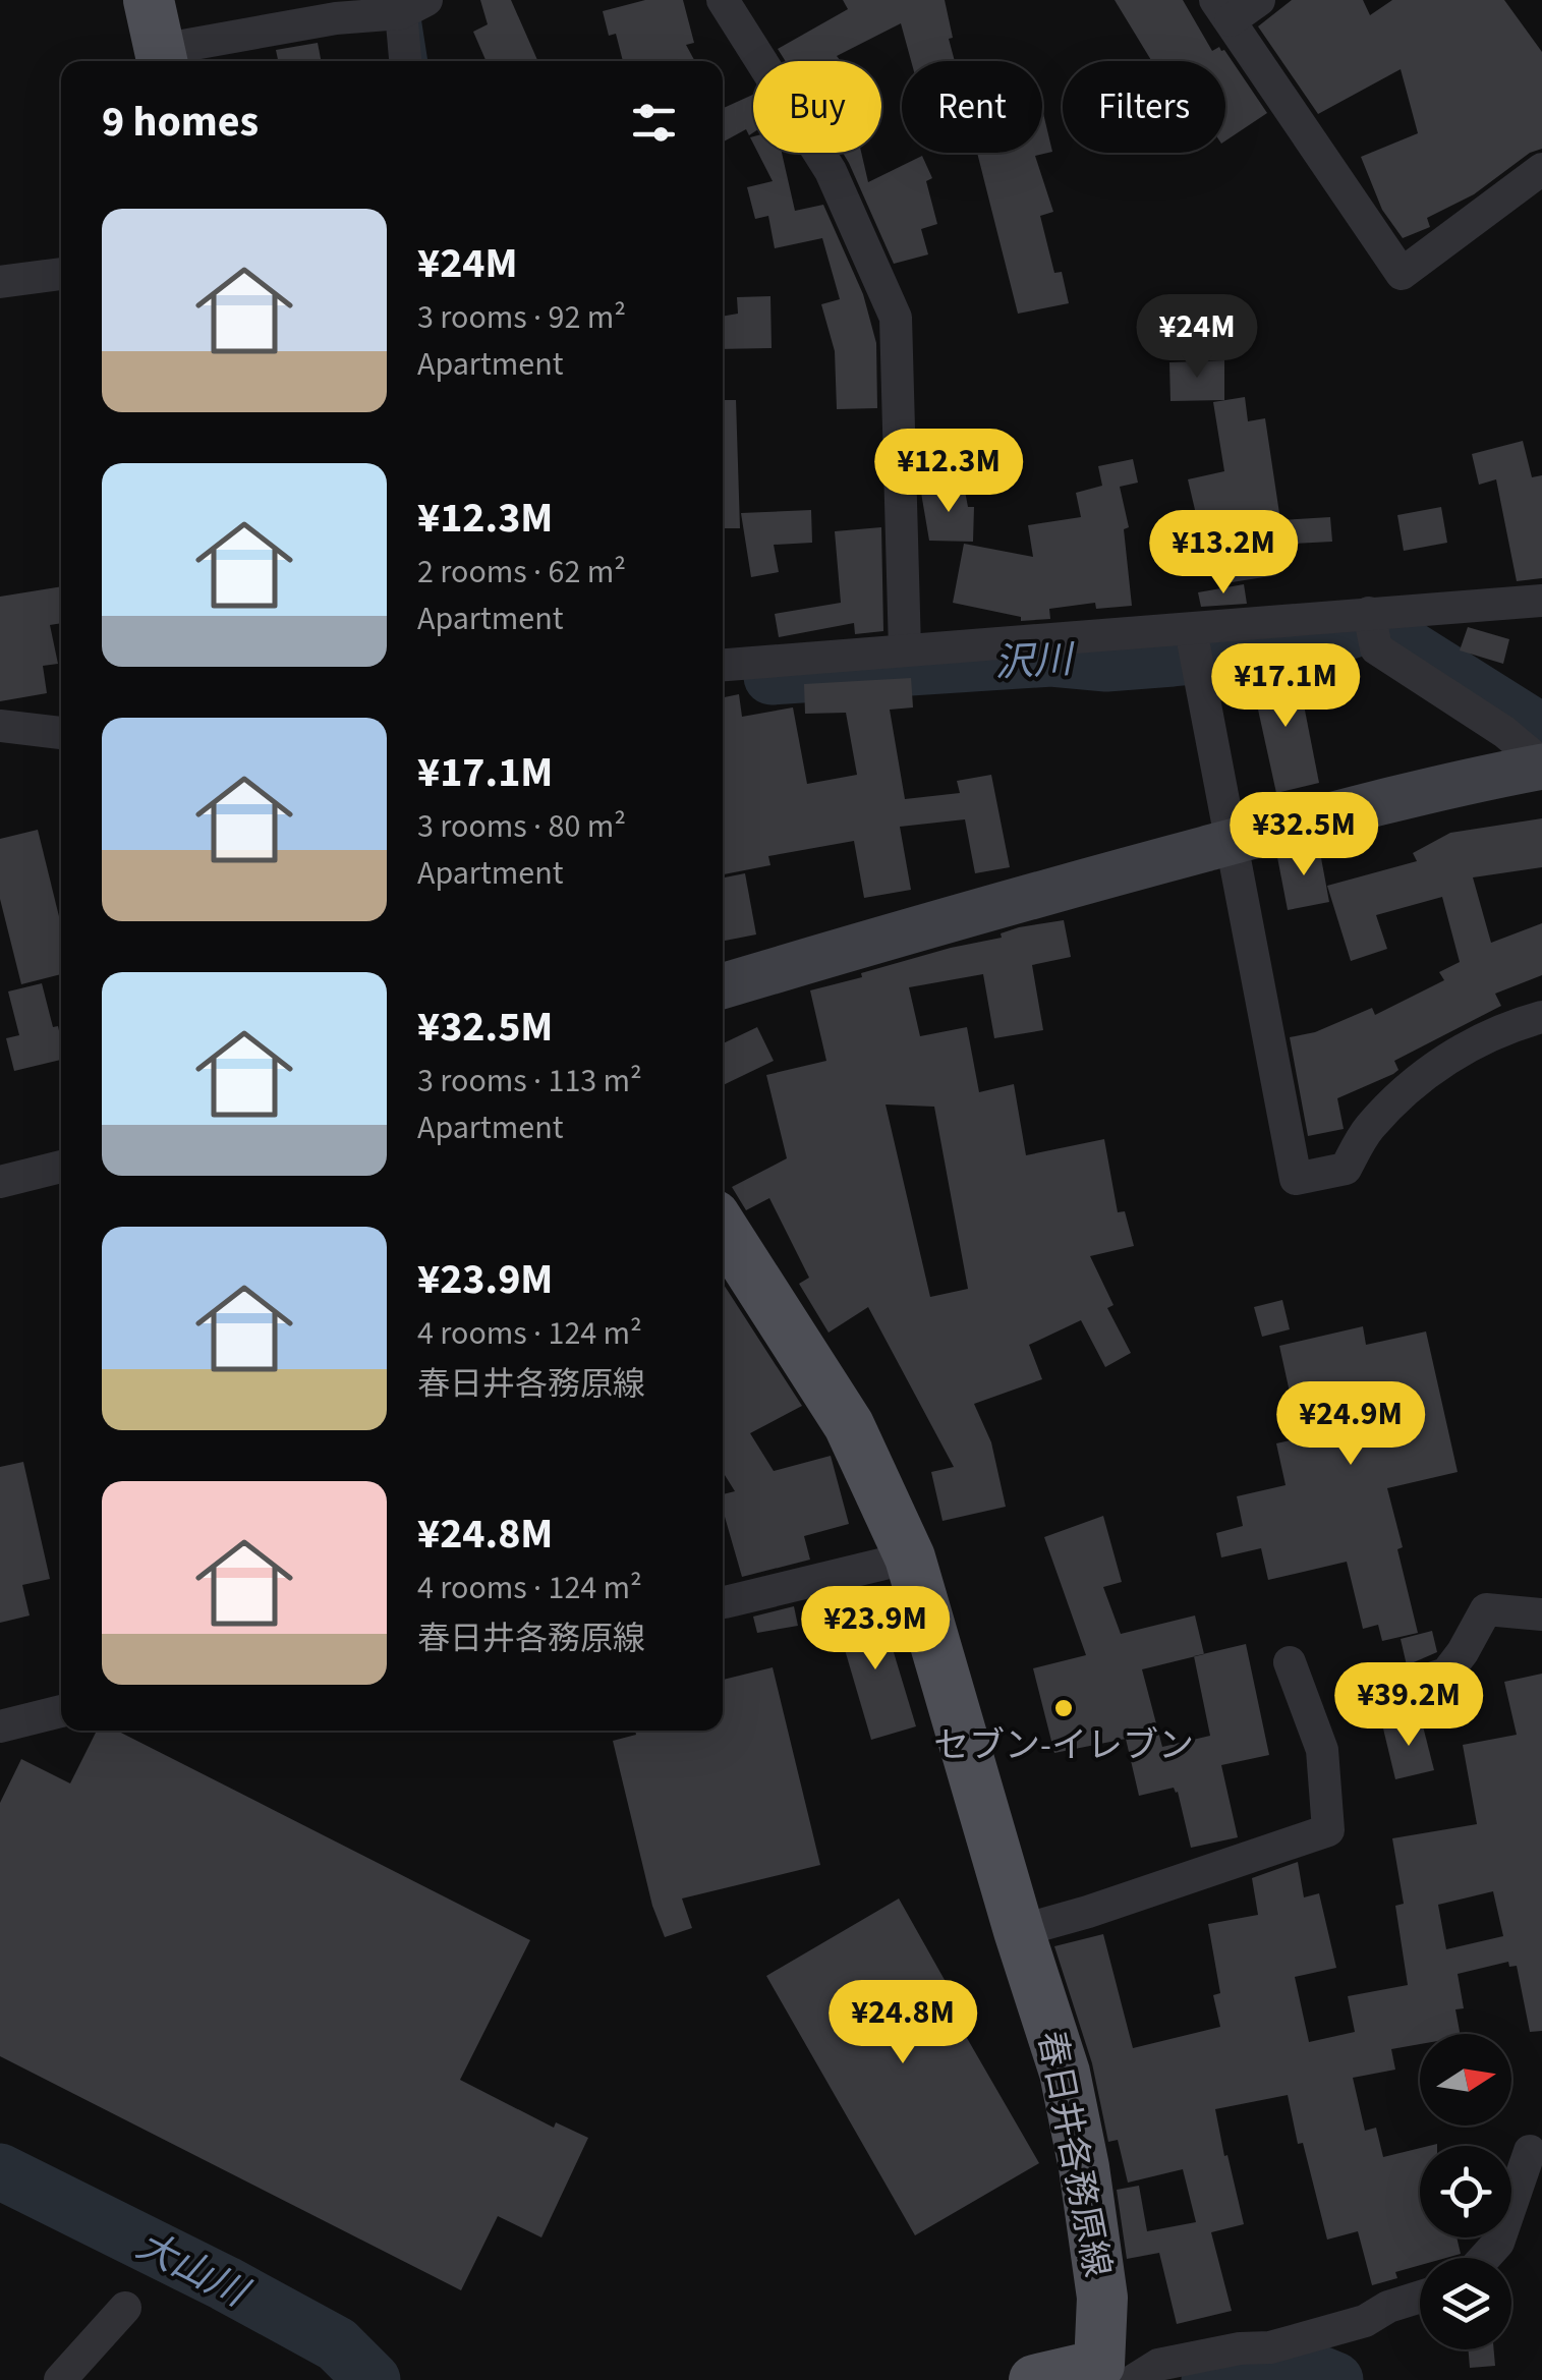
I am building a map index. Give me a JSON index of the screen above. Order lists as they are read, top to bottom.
{
  "streets": {
    "main road": ["春日井各務原線"]
  },
  "water": ["沢川", "大山川"],
  "places": ["セブン-イレブン"],
  "north": "right",
  "page": {
    "chip": ["Buy", "Rent", "Filters"],
    "heading": "9 homes",
    "list": [
      {
        "name": "¥24M",
        "note": "3 rooms · 92 m² · Apartment"
      },
      {
        "name": "¥12.3M",
        "note": "2 rooms · 62 m² · Apartment"
      },
      {
        "name": "¥17.1M",
        "note": "3 rooms · 80 m² · Apartment"
      },
      {
        "name": "¥32.5M",
        "note": "3 rooms · 113 m² · Apartment"
      },
      {
        "name": "¥23.9M",
        "note": "4 rooms · 124 m² · 春日井各務原線"
      },
      {
        "name": "¥24.8M",
        "note": "4 rooms · 124 m² · 春日井各務原線"
      }
    ],
    "price": [
      "¥24M",
      "¥12.3M",
      "¥13.2M",
      "¥17.1M",
      "¥32.5M",
      "¥24.9M",
      "¥23.9M",
      "¥39.2M",
      "¥24.8M"
    ]
  }
}
